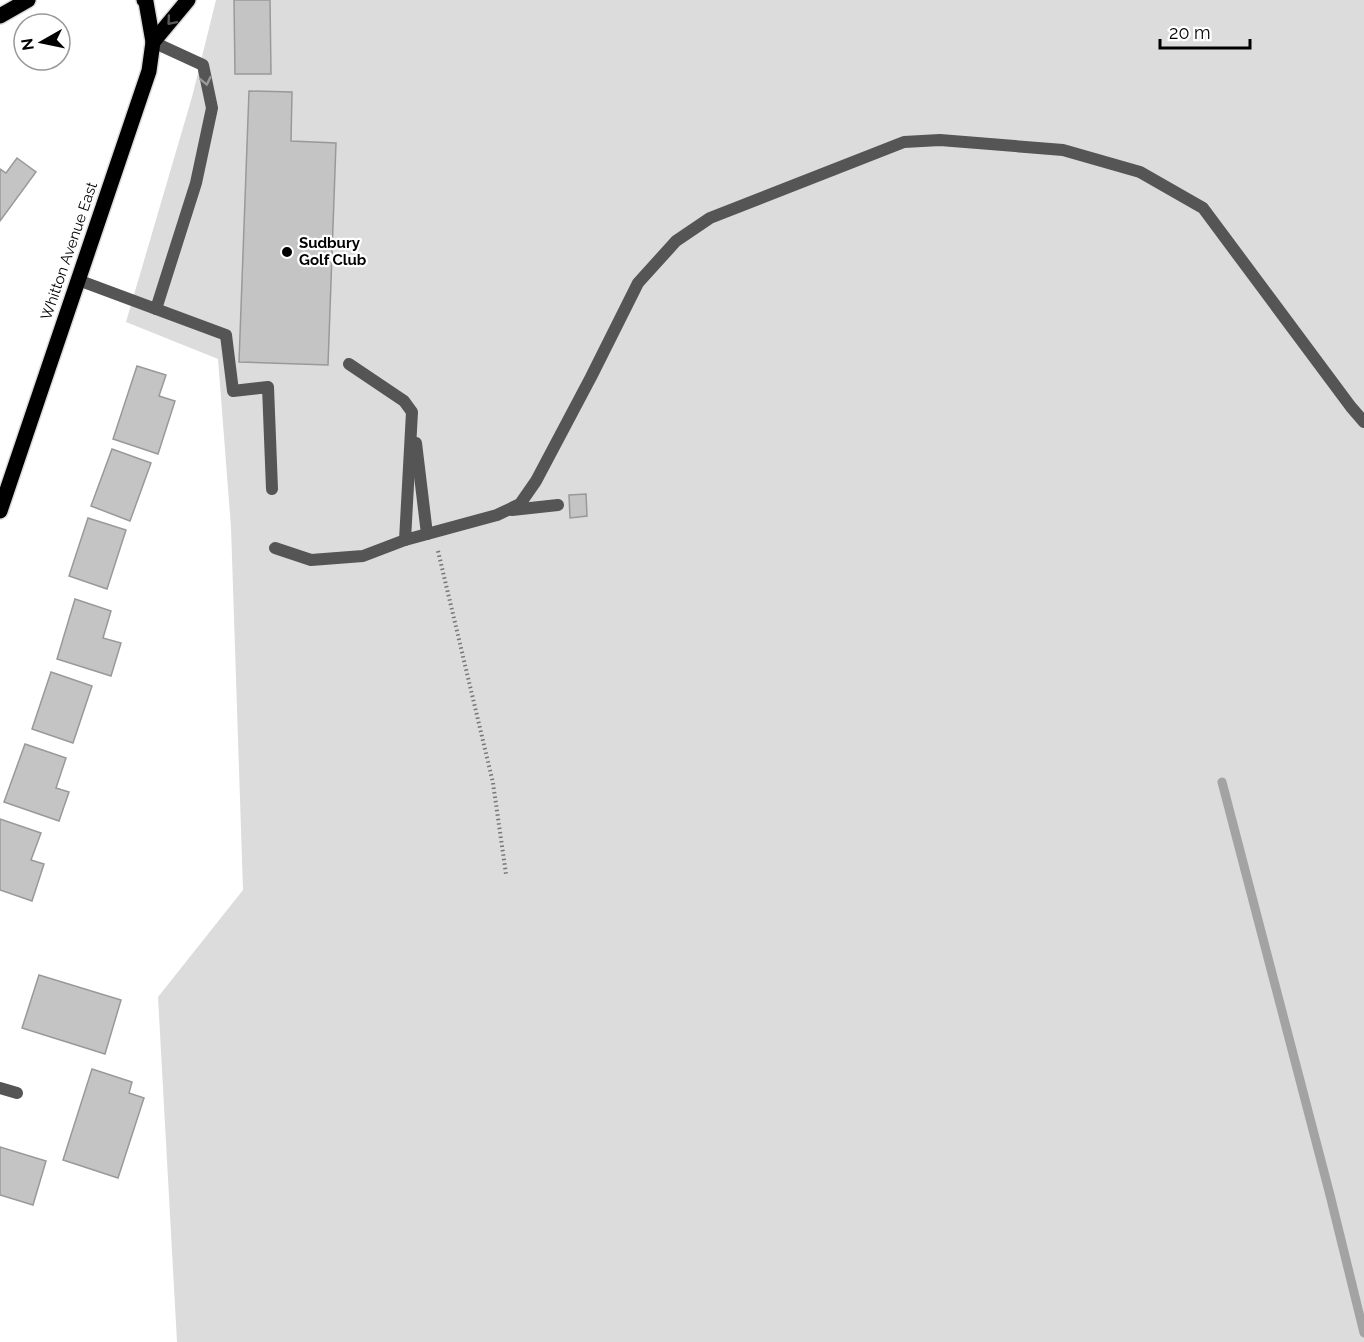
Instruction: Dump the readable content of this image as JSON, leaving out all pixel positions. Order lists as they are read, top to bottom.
{
  "streets": {
    "main road": ["Whitton Avenue East"]
  },
  "places": ["Sudbury Golf Club"],
  "scale_bar": "20 m",
  "north": "left"
}
